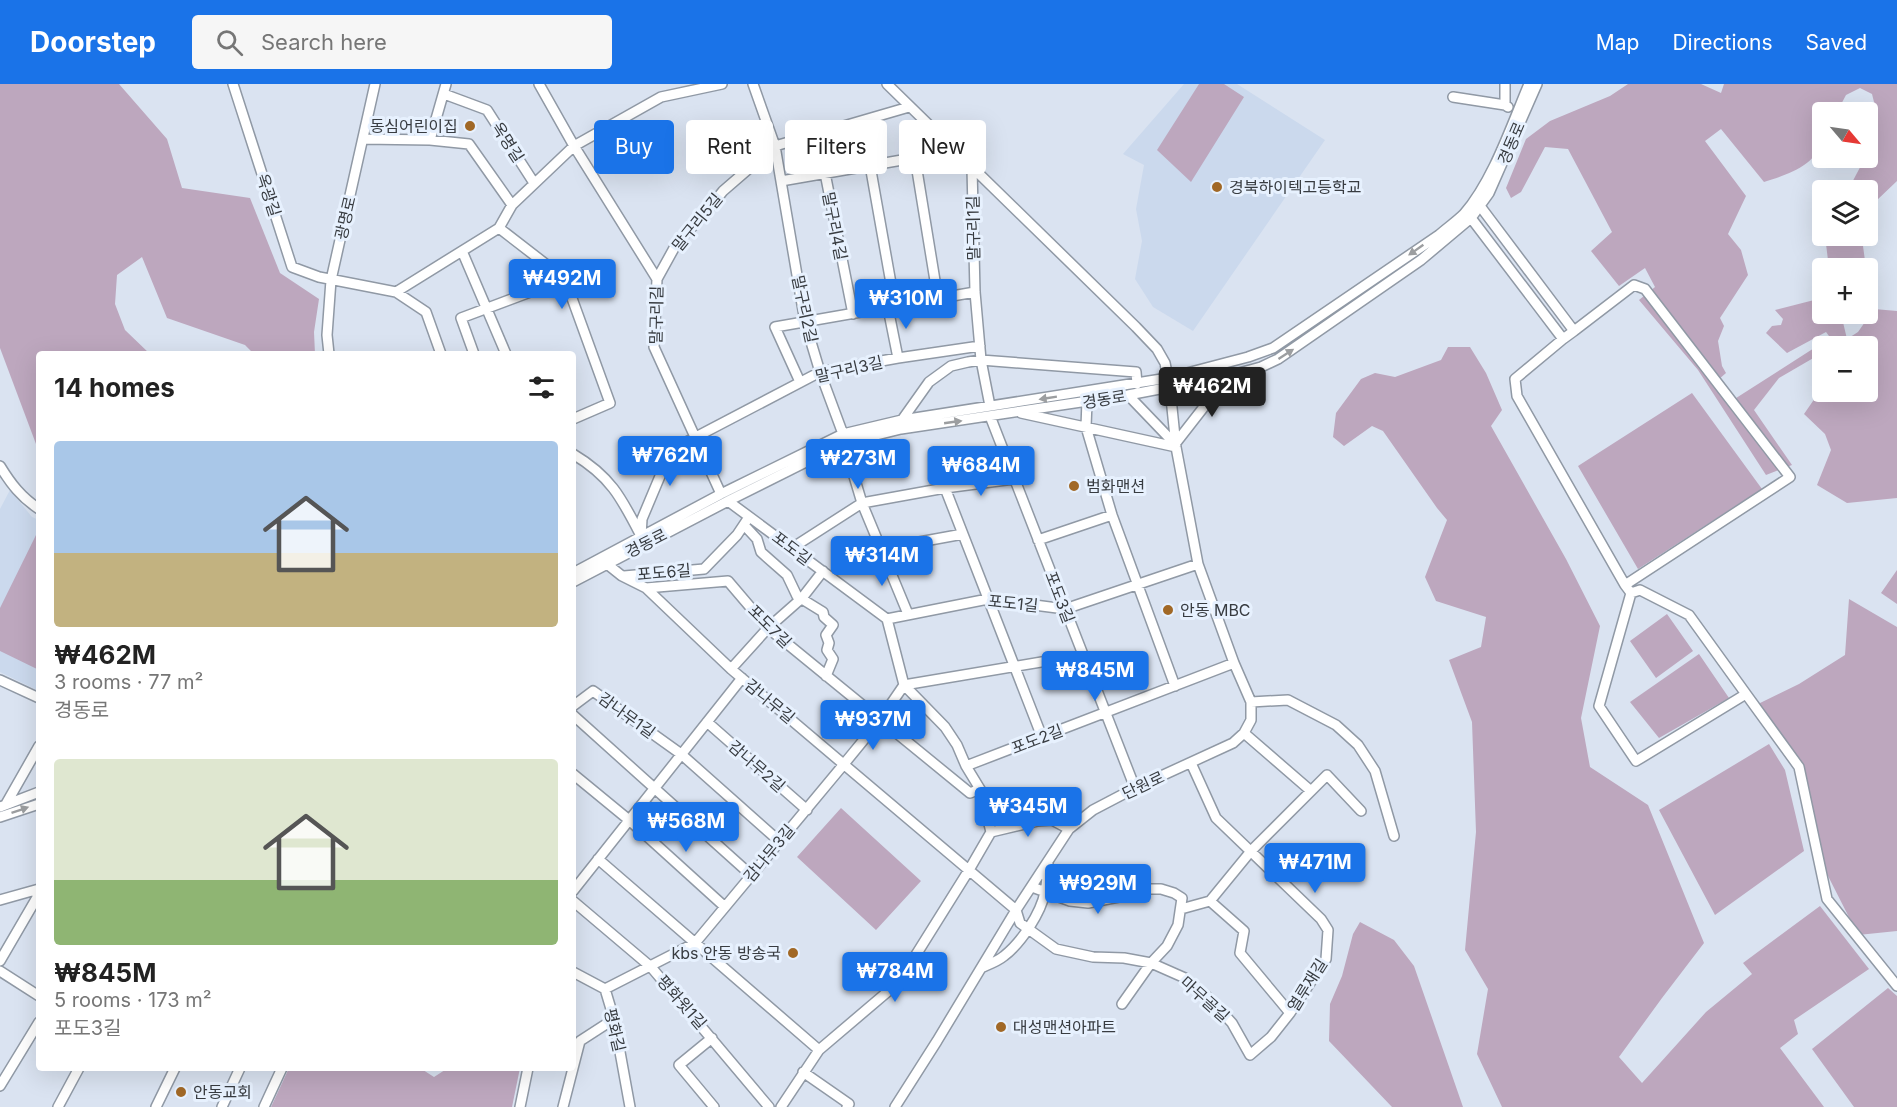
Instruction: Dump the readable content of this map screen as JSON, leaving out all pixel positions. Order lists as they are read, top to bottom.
{
  "streets": {
    "street": [
      "옥명길",
      "경동로",
      "옥광길",
      "광명로",
      "말구리5길",
      "말구리4길",
      "말구리1길",
      "말구리2길",
      "말구리길",
      "말구리3길",
      "포도길",
      "포도6길",
      "포도3길",
      "포도1길",
      "포도7길",
      "감나무길",
      "감나무1길",
      "포도2길",
      "감나무2길",
      "단원로",
      "감나무3길",
      "열루재길",
      "마무골길",
      "평화윗1길",
      "평화길"
    ]
  },
  "crossings": [
    ["경동로", "말구리1길"],
    ["경동로", "말구리2길"],
    ["경동로", "말구리길"],
    ["경동로", "말구리3길"],
    ["경동로", "포도길"],
    ["경동로", "포도3길"],
    ["경동로", "감나무길"],
    ["옥광길", "광명로"],
    ["말구리5길", "말구리2길"],
    ["말구리5길", "말구리길"],
    ["말구리1길", "말구리3길"],
    ["말구리1길", "포도3길"],
    ["말구리2길", "말구리3길"],
    ["말구리2길", "포도1길"],
    ["말구리길", "말구리3길"],
    ["말구리길", "포도길"],
    ["포도길", "포도6길"],
    ["포도길", "포도1길"],
    ["포도6길", "감나무길"],
    ["포도3길", "포도1길"],
    ["포도3길", "포도2길"],
    ["포도3길", "단원로"],
    ["포도7길", "감나무길"],
    ["감나무길", "단원로"],
    ["감나무길", "감나무3길"],
    ["감나무길", "마무골길"],
    ["감나무2길", "감나무3길"],
    ["단원로", "열루재길"],
    ["단원로", "마무골길"],
    ["감나무3길", "평화윗1길"],
    ["감나무3길", "평화길"],
    ["열루재길", "마무골길"]
  ],
  "places": [
    "동심어린이집",
    "경북하이텍고등학교",
    "범화맨션",
    "안동 MBC",
    "kbs 안동 방송국",
    "대성맨션아파트",
    "안동교회"
  ],
  "north": "bottom right",
  "page": {
    "header": "Doorstep",
    "search": "Search here",
    "nav": ["Map", "Directions", "Saved"],
    "map_buttons": ["+", "−"],
    "chip": [
      "Buy",
      "Rent",
      "Filters",
      "New"
    ],
    "price": [
      "₩492M",
      "₩310M",
      "₩462M",
      "₩762M",
      "₩273M",
      "₩684M",
      "₩314M",
      "₩845M",
      "₩937M",
      "₩345M",
      "₩568M",
      "₩471M",
      "₩929M",
      "₩784M"
    ],
    "heading": "14 homes",
    "list": [
      {
        "name": "₩462M",
        "note": "3 rooms · 77 m² · 경동로"
      },
      {
        "name": "₩845M",
        "note": "5 rooms · 173 m² · 포도3길"
      }
    ]
  }
}
